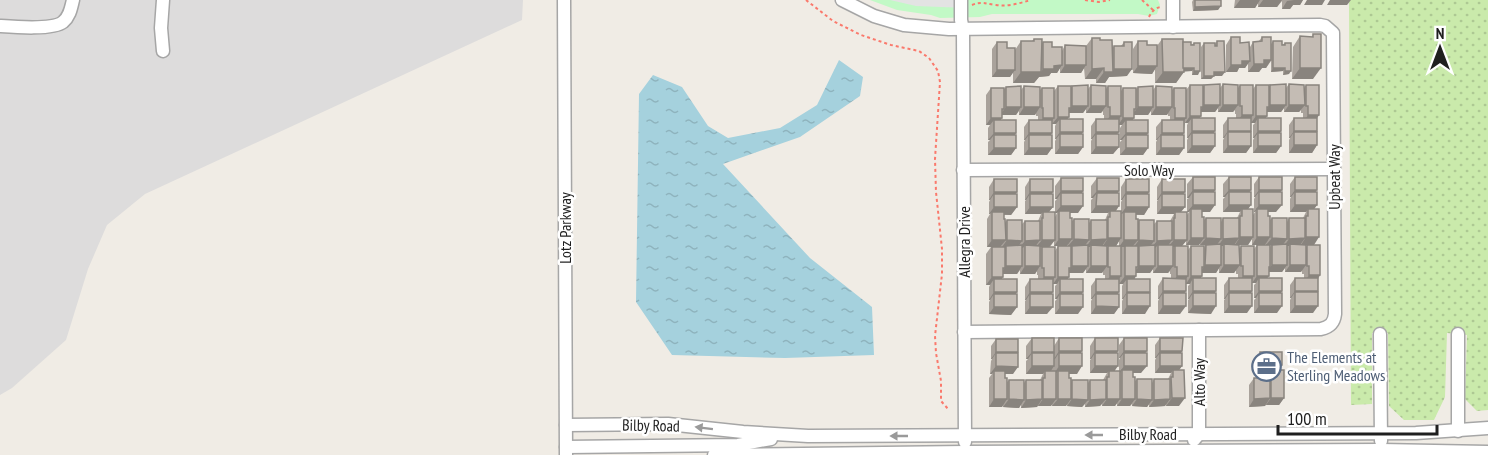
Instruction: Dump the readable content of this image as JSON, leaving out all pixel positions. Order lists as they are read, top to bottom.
{
  "streets": {
    "street": [
      "Solo Way",
      "Upbeat Way",
      "Lotz Parkway",
      "Allegra Drive",
      "Alto Way",
      "Bilby Road"
    ]
  },
  "crossings": [
    ["Solo Way", "Upbeat Way"],
    ["Solo Way", "Allegra Drive"],
    ["Upbeat Way", "Allegra Drive"],
    ["Upbeat Way", "Alto Way"],
    ["Lotz Parkway", "Bilby Road"],
    ["Allegra Drive", "Bilby Road"],
    ["Alto Way", "Bilby Road"]
  ],
  "places": {
    "office": ["The Elements at Sterling Meadows"]
  },
  "scale_bar": "100 m",
  "north": "top"
}
